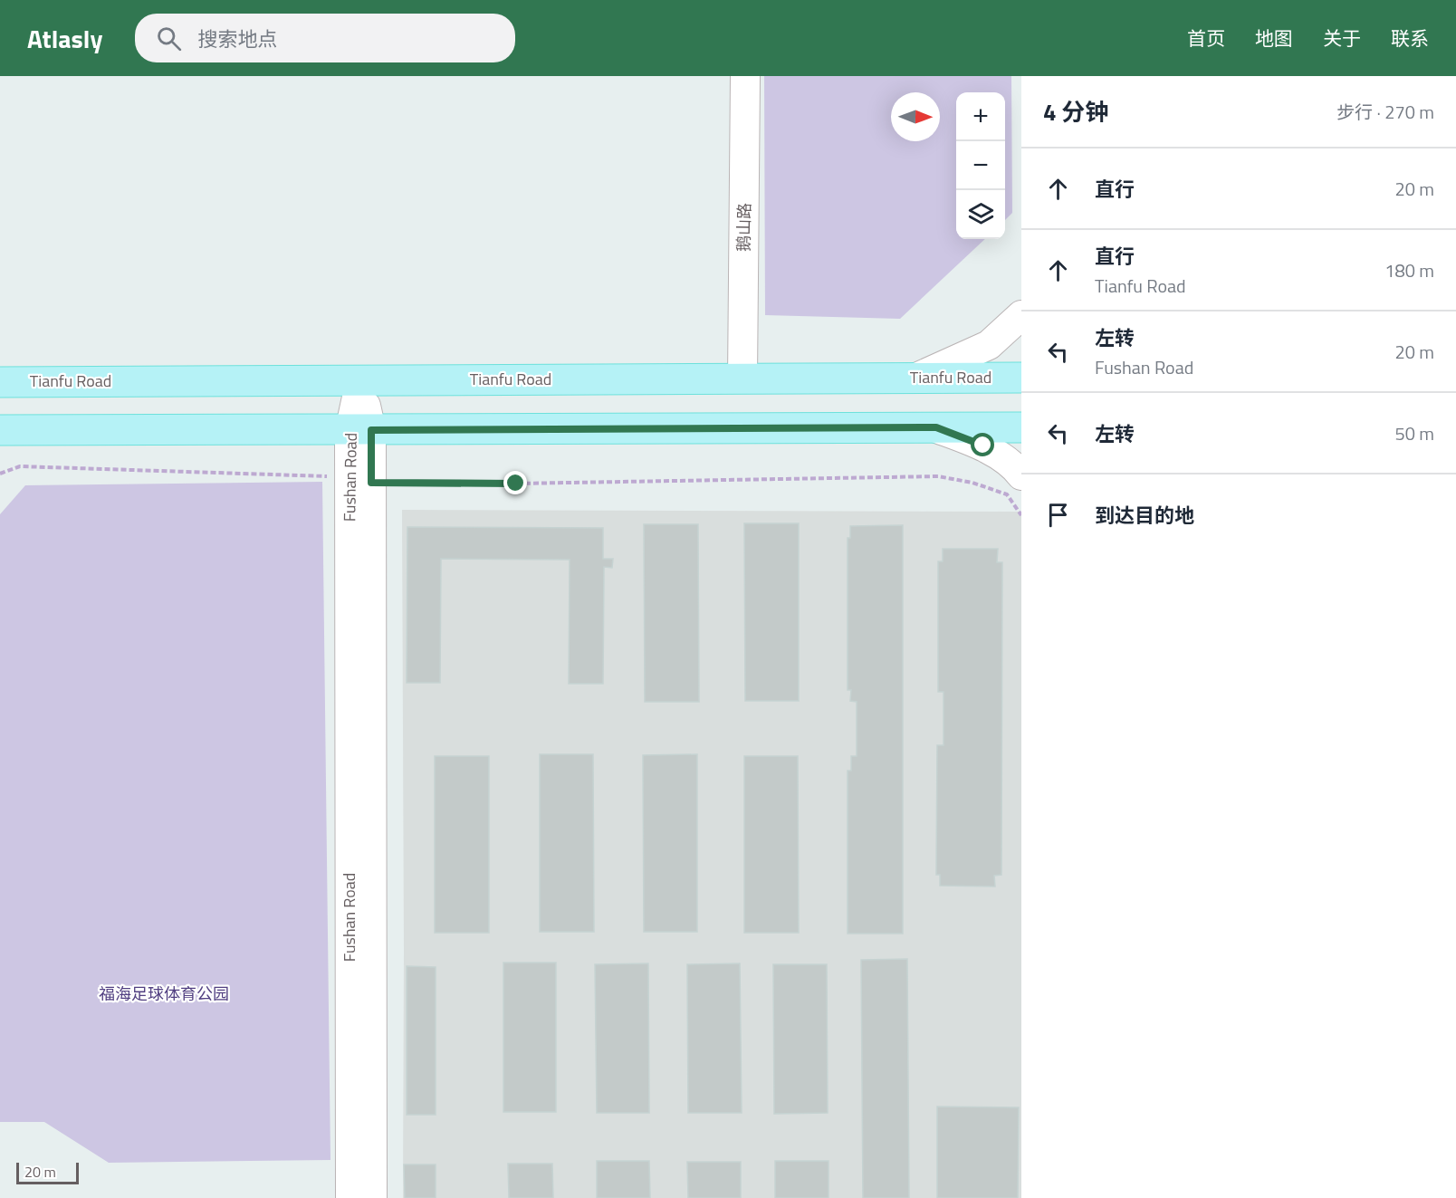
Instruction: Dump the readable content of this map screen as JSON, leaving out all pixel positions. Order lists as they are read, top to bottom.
{
  "streets": {
    "main road": ["Tianfu Road"],
    "street": ["鹅山路", "Fushan Road"]
  },
  "crossings": [
    ["鹅山路", "Tianfu Road"],
    ["Tianfu Road", "Fushan Road"]
  ],
  "parks": ["福海足球体育公园"],
  "scale_bar": "20 m",
  "north": "right",
  "page": {
    "header": "Atlasly",
    "search": "搜索地点",
    "nav": [
      "首页",
      "地图",
      "关于",
      "联系"
    ],
    "heading": ["4 分钟", "步行 · 270 m"],
    "map_buttons": ["+", "−"],
    "list": [
      ["直行", "20 m"],
      ["直行", "Tianfu Road", "180 m"],
      ["左转", "Fushan Road", "20 m"],
      ["左转", "50 m"],
      "到达目的地"
    ],
    "scale": "20 m"
  }
}
